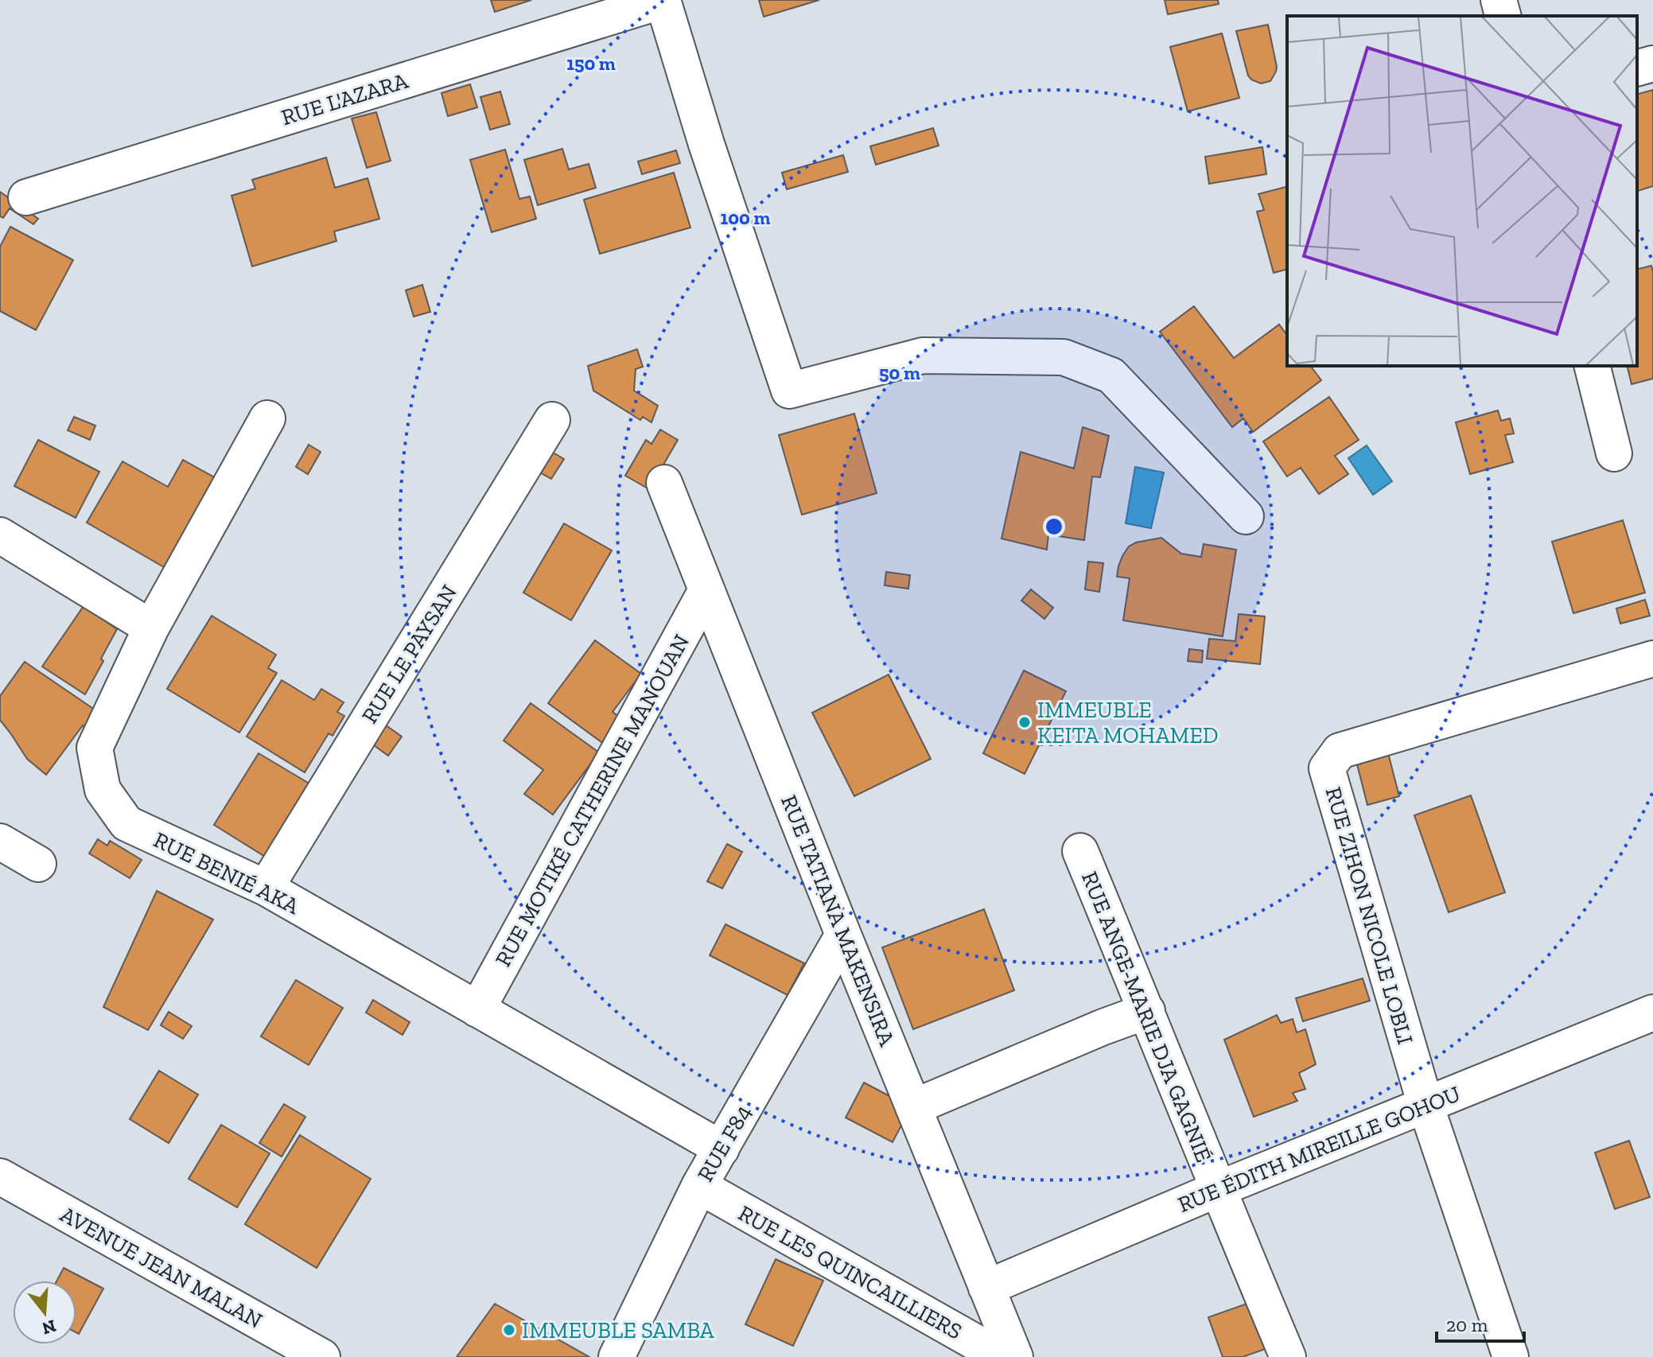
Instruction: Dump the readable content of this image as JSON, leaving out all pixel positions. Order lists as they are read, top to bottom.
{
  "streets": {
    "street": [
      "RUE L'AZARA",
      "RUE LE PAYSAN",
      "RUE MOTIKÉ CATHERINE MANOUAN",
      "RUE BENIÉ AKA",
      "RUE ZIHON NICOLE LOBLI",
      "RUE TATIANA MAKENSIRA",
      "RUE ANGE-MARIE DJA GAGNIÉ",
      "RUE F84",
      "RUE ÉDITH MIREILLE GOHOU",
      "AVENUE JEAN MALAN",
      "RUE LES QUINCAILLIERS"
    ]
  },
  "crossings": [
    ["RUE LE PAYSAN", "RUE BENIÉ AKA"],
    ["RUE MOTIKÉ CATHERINE MANOUAN", "RUE BENIÉ AKA"],
    ["RUE MOTIKÉ CATHERINE MANOUAN", "RUE TATIANA MAKENSIRA"],
    ["RUE BENIÉ AKA", "RUE F84"],
    ["RUE ZIHON NICOLE LOBLI", "RUE ÉDITH MIREILLE GOHOU"],
    ["RUE TATIANA MAKENSIRA", "RUE F84"],
    ["RUE TATIANA MAKENSIRA", "RUE ÉDITH MIREILLE GOHOU"],
    ["RUE ANGE-MARIE DJA GAGNIÉ", "RUE ÉDITH MIREILLE GOHOU"],
    ["RUE F84", "RUE LES QUINCAILLIERS"]
  ],
  "places": ["IMMEUBLE KEITA MOHAMED", "IMMEUBLE SAMBA"],
  "scale_bar": "20 m",
  "north": "bottom",
  "rings": ["150 m", "100 m", "50 m"]
}
